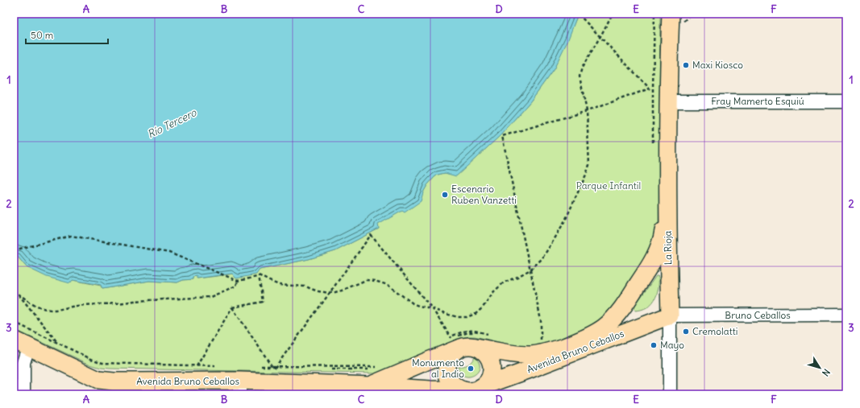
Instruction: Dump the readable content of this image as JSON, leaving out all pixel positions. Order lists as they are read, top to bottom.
{
  "streets": {
    "main road": ["La Rioja", "Avenida Bruno Ceballos"],
    "street": ["Fray Mamerto Esquiú", "Bruno Ceballos"]
  },
  "crossings": [
    ["Fray Mamerto Esquiú", "La Rioja"],
    ["La Rioja", "Bruno Ceballos"],
    ["La Rioja", "Avenida Bruno Ceballos"],
    ["Bruno Ceballos", "Avenida Bruno Ceballos"]
  ],
  "water": ["Río Tercero"],
  "parks": ["Parque Infantil"],
  "places": [
    "Maxi Kiosco",
    "Escenario Ruben Vanzetti",
    "Cremolatti",
    "Mayo",
    "Monumento al Indio"
  ],
  "scale_bar": "50 m",
  "north": "bottom right",
  "grid": {
    "columns": [
      "A",
      "B",
      "C",
      "D",
      "E",
      "F"
    ],
    "rows": ["1", "2", "3"]
  }
}
